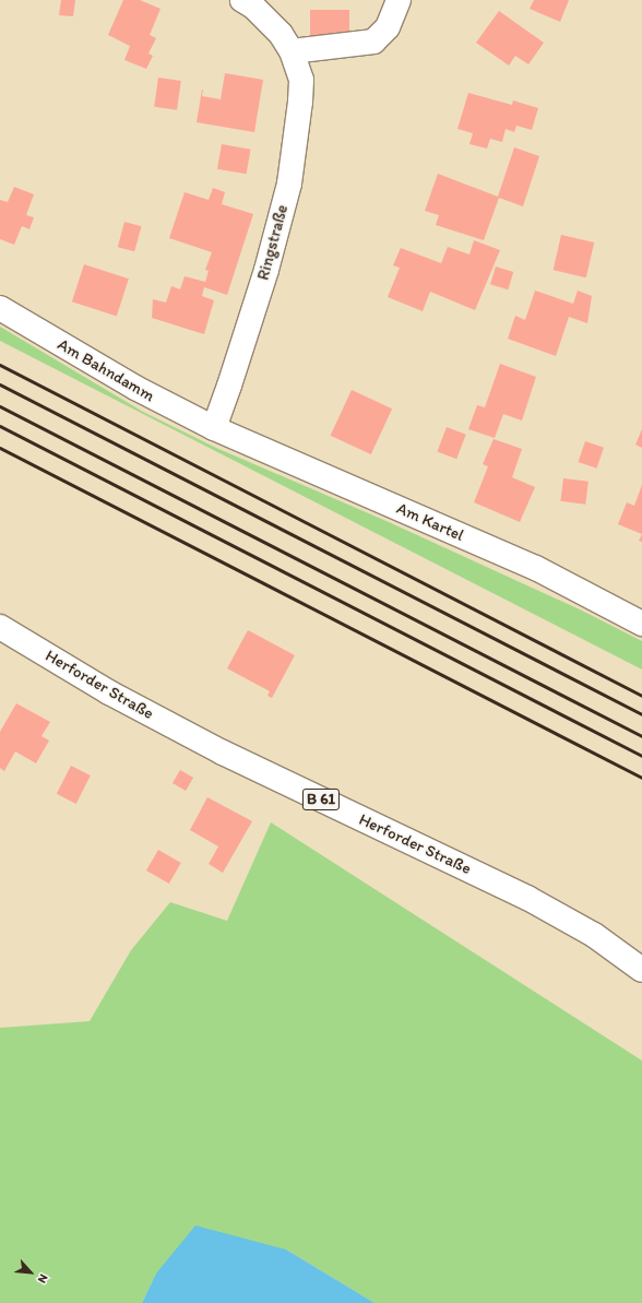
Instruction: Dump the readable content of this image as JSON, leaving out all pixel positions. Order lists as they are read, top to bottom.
{
  "streets": {
    "street": [
      "Ringstraße",
      "Am Bahndamm",
      "Am Kartel",
      "Herforder Straße",
      "B 61"
    ]
  },
  "crossings": [
    ["Ringstraße", "Am Bahndamm"],
    ["Ringstraße", "Am Kartel"],
    ["Am Bahndamm", "Am Kartel"]
  ],
  "north": "bottom right"
}
